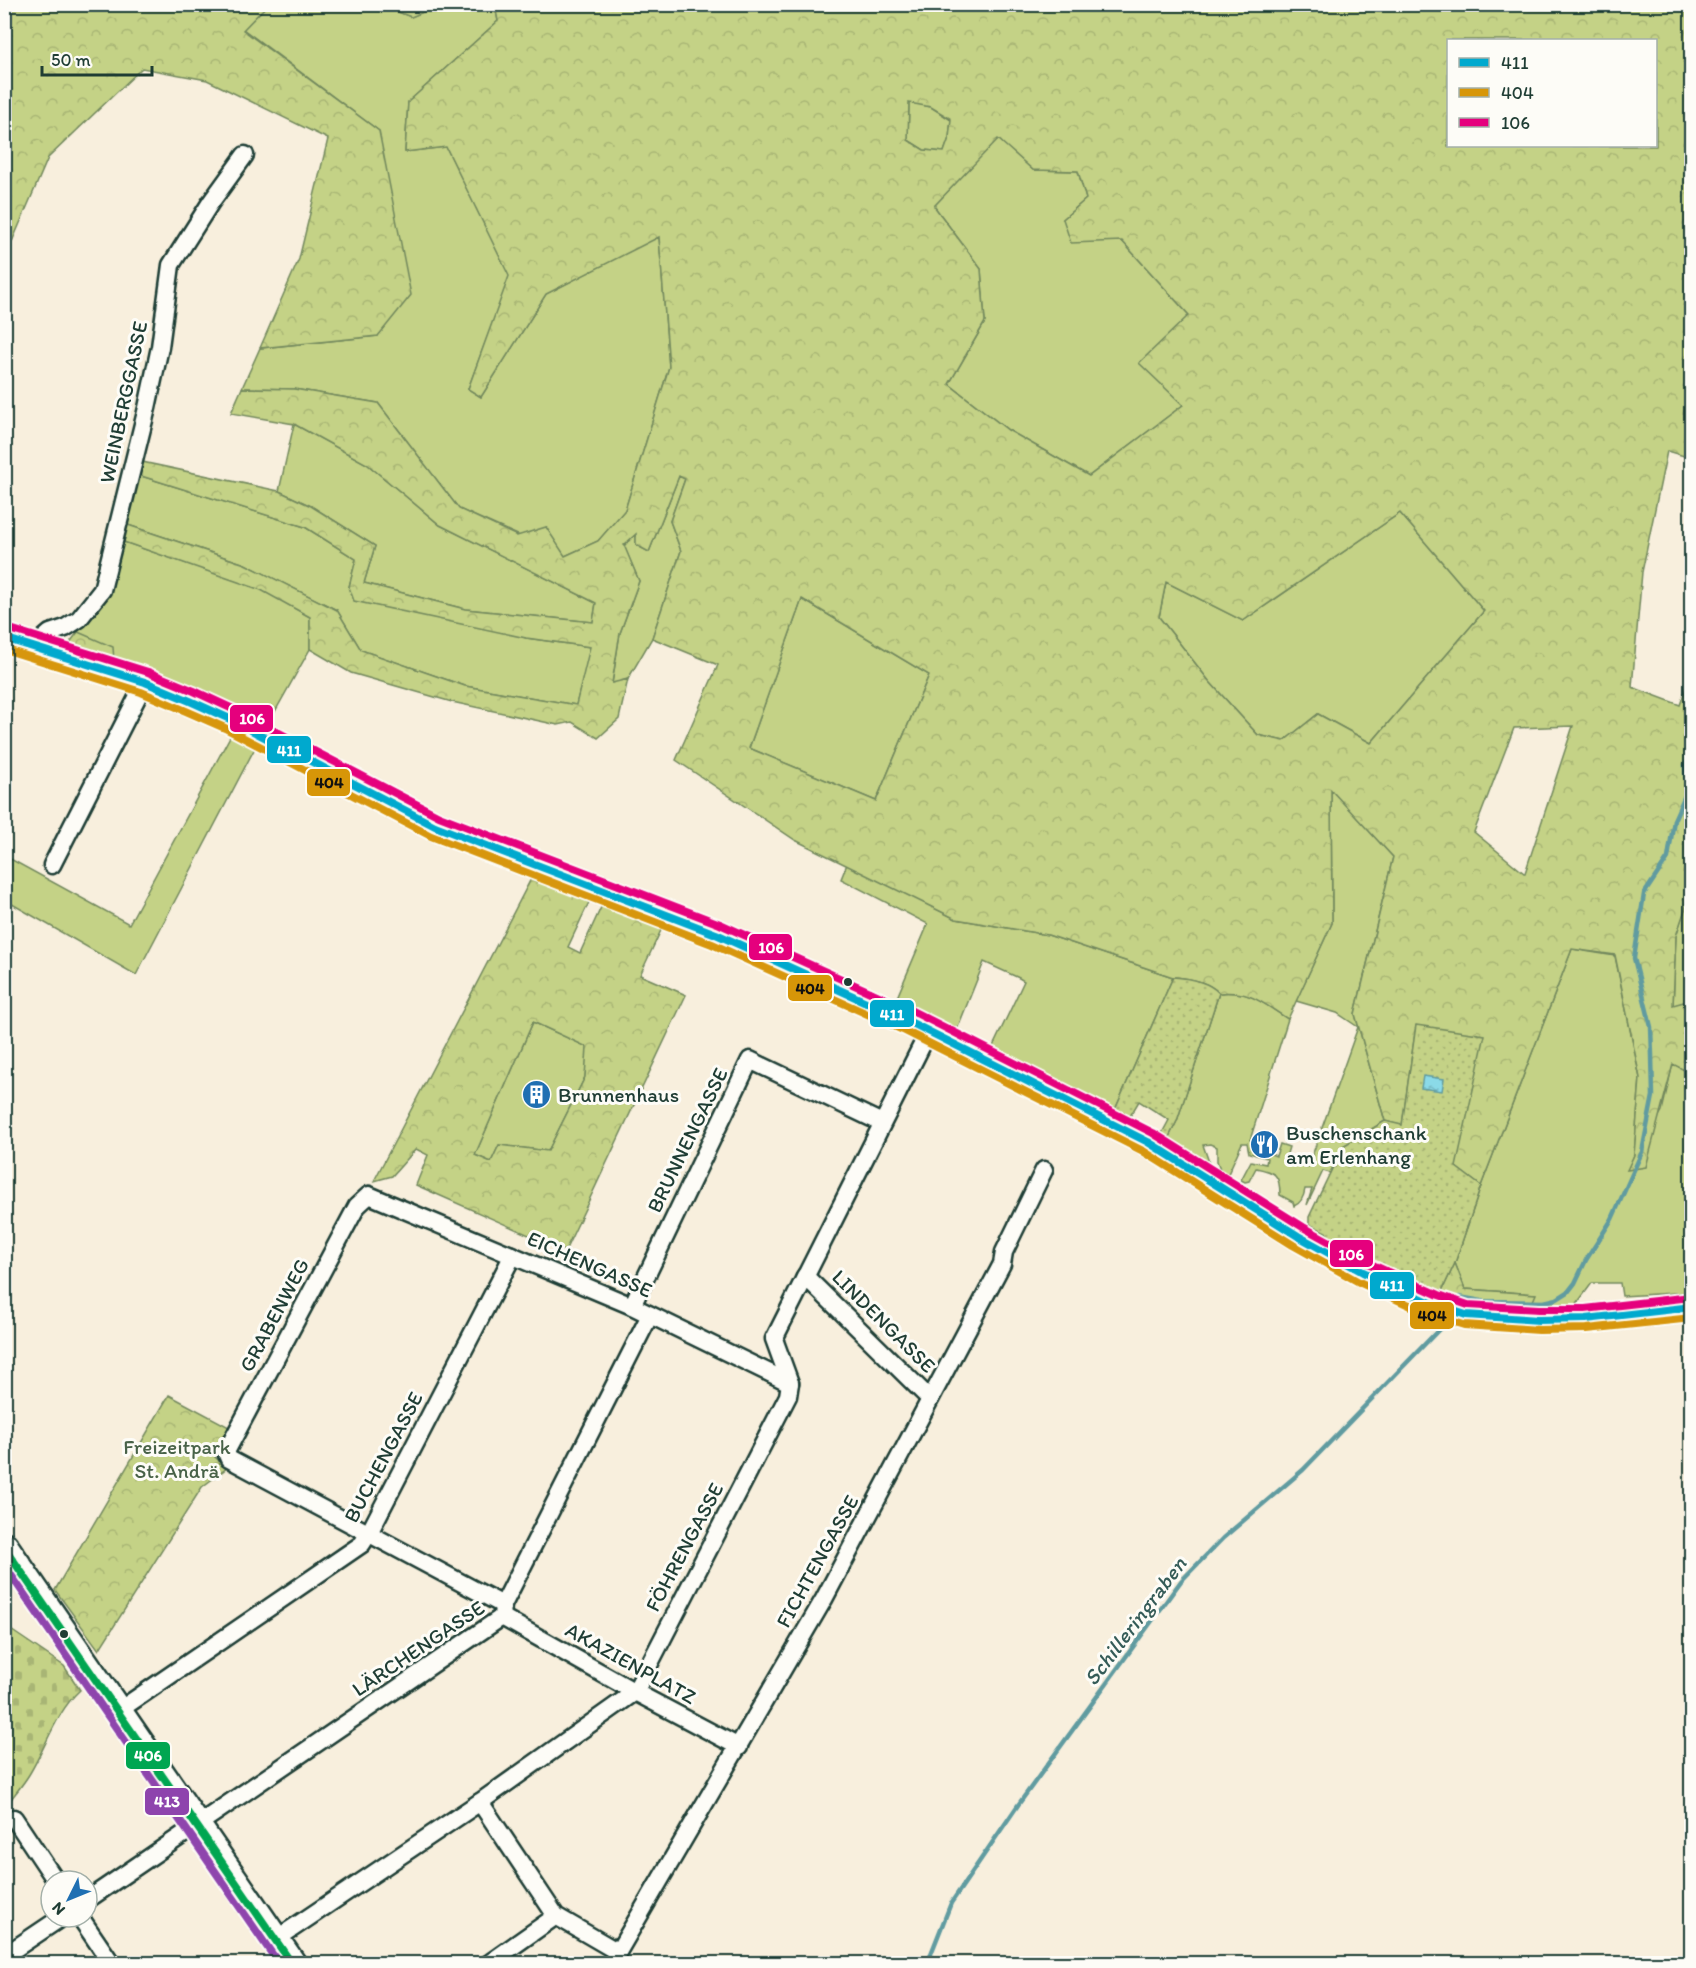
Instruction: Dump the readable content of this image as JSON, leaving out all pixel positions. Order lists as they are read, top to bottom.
{
  "streets": {
    "street": [
      "WEINBERGGASSE",
      "BRUNNENGASSE",
      "EICHENGASSE",
      "GRABENWEG",
      "LINDENGASSE",
      "BUCHENGASSE",
      "FÖHRENGASSE",
      "FICHTENGASSE",
      "LÄRCHENGASSE",
      "AKAZIENPLATZ"
    ]
  },
  "crossings": [
    ["BRUNNENGASSE", "EICHENGASSE"],
    ["EICHENGASSE", "GRABENWEG"],
    ["EICHENGASSE", "BUCHENGASSE"],
    ["EICHENGASSE", "FÖHRENGASSE"],
    ["EICHENGASSE", "LÄRCHENGASSE"],
    ["GRABENWEG", "AKAZIENPLATZ"],
    ["LINDENGASSE", "FICHTENGASSE"],
    ["BUCHENGASSE", "AKAZIENPLATZ"],
    ["FÖHRENGASSE", "AKAZIENPLATZ"],
    ["FICHTENGASSE", "AKAZIENPLATZ"],
    ["LÄRCHENGASSE", "AKAZIENPLATZ"]
  ],
  "water": ["Schilleringraben"],
  "parks": ["Freizeitpark St. Andrä"],
  "places": {
    "building": ["Brunnenhaus"],
    "restaurant": ["Buschenschank am Erlenhang"]
  },
  "lines": [
    "transit line 106",
    "transit line 411",
    "transit line 404",
    "transit line 406",
    "transit line 413"
  ],
  "legend": ["411", "404", "106"],
  "scale_bar": "50 m",
  "north": "bottom left"
}
